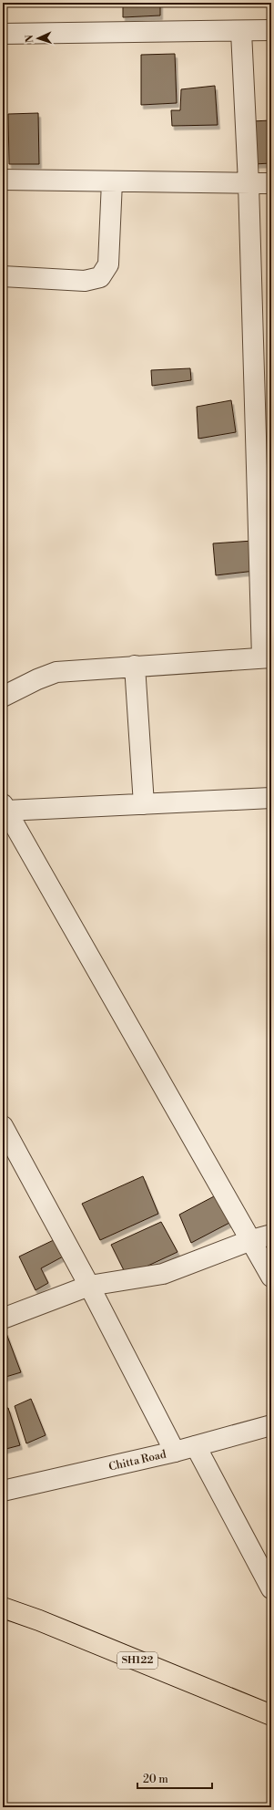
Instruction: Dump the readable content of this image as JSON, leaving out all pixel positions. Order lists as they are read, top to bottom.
{
  "streets": {
    "main road": ["SH122"],
    "street": ["Chitta Road"]
  },
  "scale_bar": "20 m",
  "north": "left"
}
